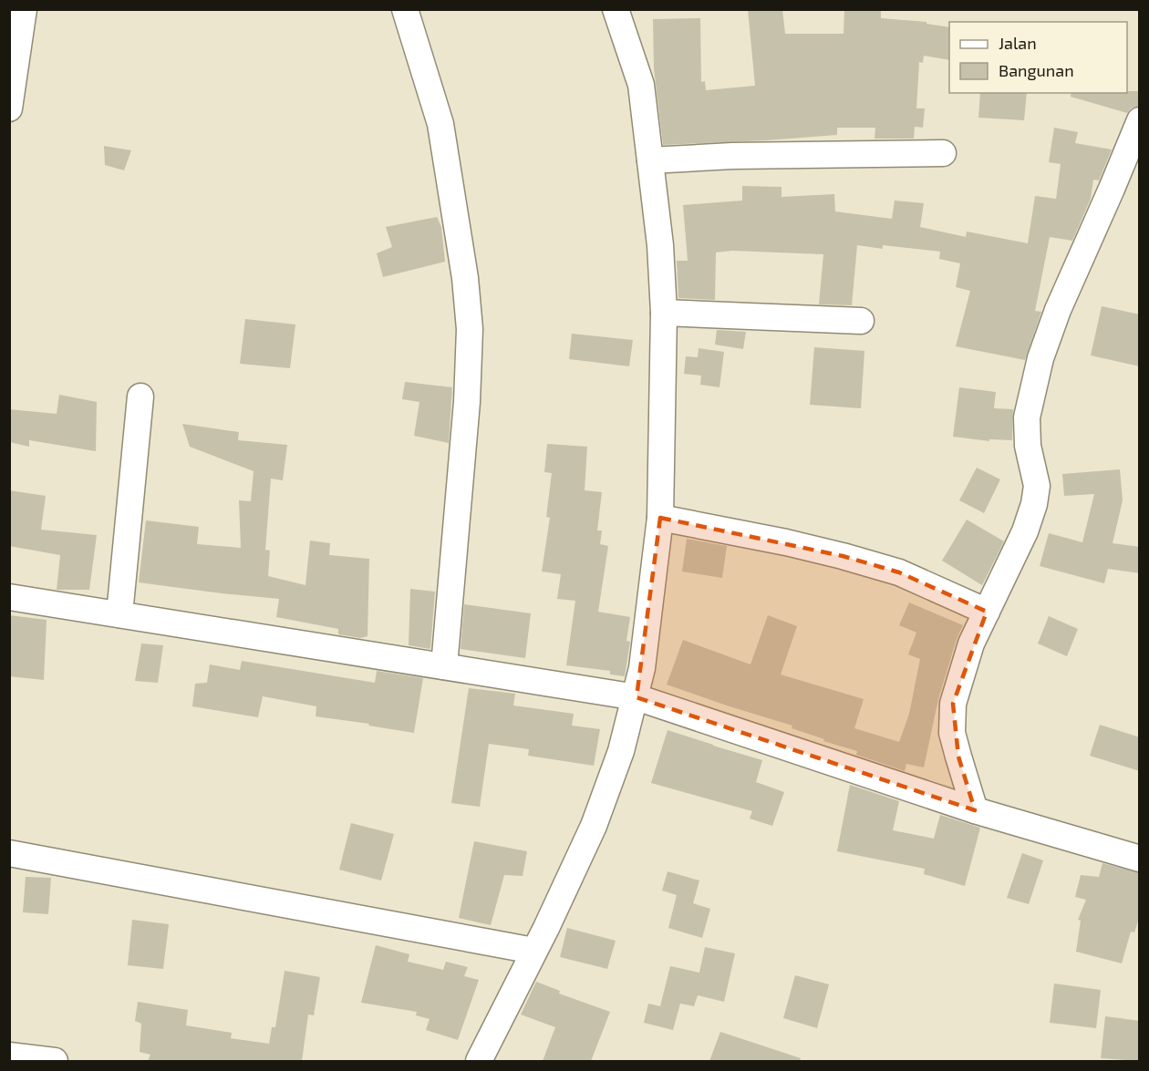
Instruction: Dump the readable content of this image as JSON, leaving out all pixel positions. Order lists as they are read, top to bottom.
{
  "legend": ["Jalan", "Bangunan"]
}
